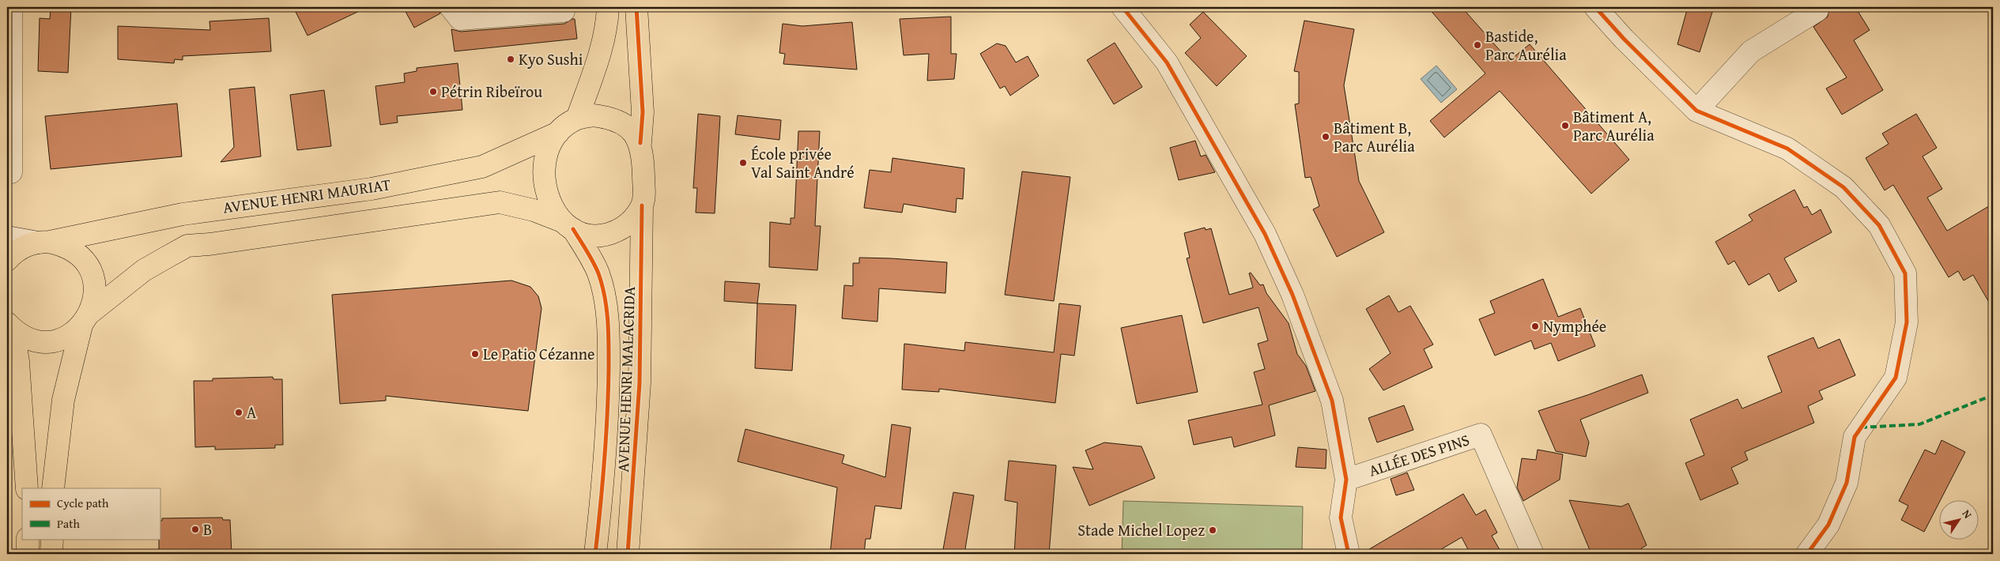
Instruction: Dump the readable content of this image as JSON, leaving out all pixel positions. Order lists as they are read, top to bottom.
{
  "streets": {
    "main road": ["AVENUE HENRI MAURIAT", "AVENUE HENRI MALACRIDA"],
    "street": ["ALLÉE DES PINS"]
  },
  "crossings": [
    ["AVENUE HENRI MAURIAT", "AVENUE HENRI MALACRIDA"]
  ],
  "places": [
    "Bastide, Parc Aurélia",
    "Kyo Sushi",
    "Pétrin Ribeïrou",
    "Bâtiment A, Parc Aurélia",
    "Bâtiment B, Parc Aurélia",
    "École privée Val Saint André",
    "Nymphée",
    "Le Patio Cézanne",
    "A",
    "B",
    "Stade Michel Lopez"
  ],
  "legend": ["Cycle path", "Path"],
  "north": "top right"
}
